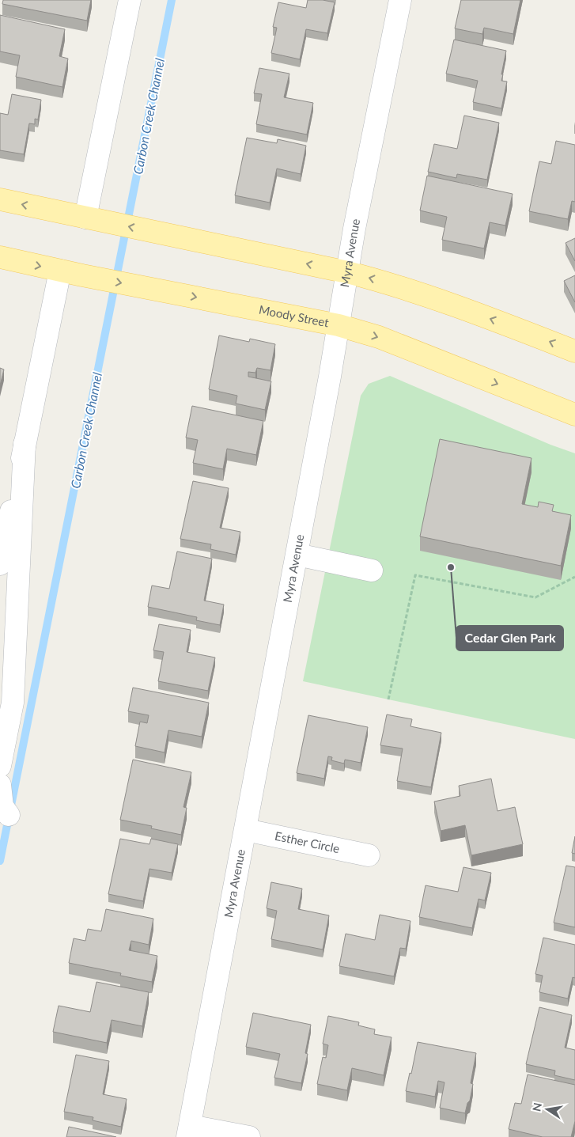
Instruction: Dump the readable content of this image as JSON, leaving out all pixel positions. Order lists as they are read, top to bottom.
{
  "streets": {
    "main road": ["Moody Street"],
    "street": ["Myra Avenue", "Esther Circle"]
  },
  "crossings": [
    ["Myra Avenue", "Moody Street"],
    ["Myra Avenue", "Esther Circle"]
  ],
  "water": ["Carbon Creek Channel"],
  "places": ["Cedar Glen Park"],
  "north": "left"
}
